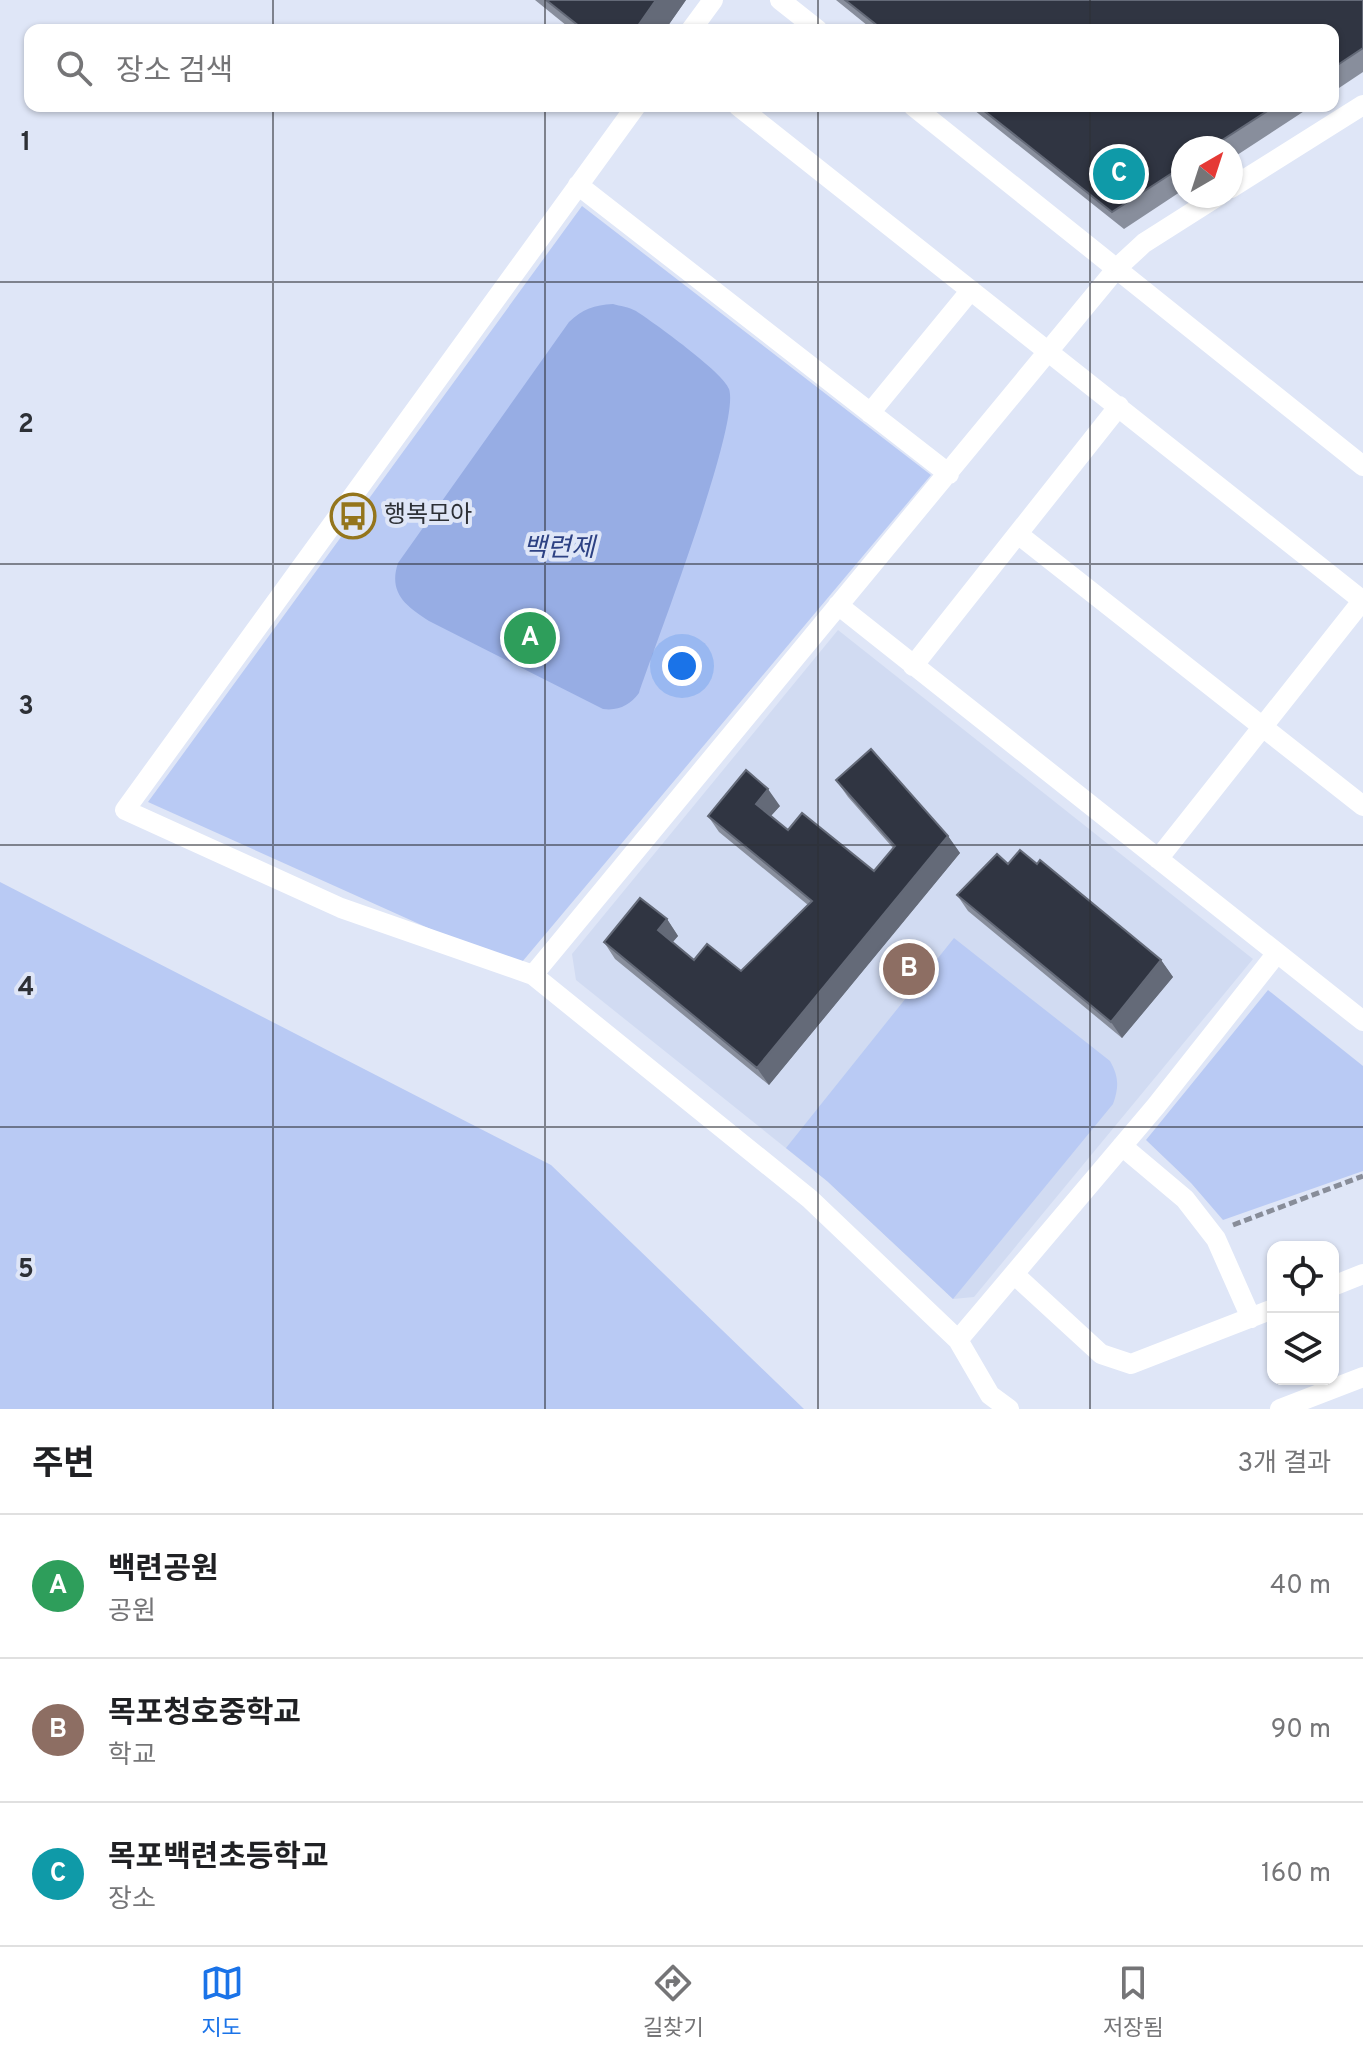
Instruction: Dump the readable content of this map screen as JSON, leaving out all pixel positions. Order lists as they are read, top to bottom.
{
  "water": ["백련제"],
  "places": {
    "bus stop": ["행복모아"]
  },
  "north": "top right",
  "page": {
    "search": "장소 검색",
    "pins": ["C", "A", "B"],
    "heading": ["주변", "3개 결과"],
    "list": [
      {
        "mark": "A",
        "name": "백련공원",
        "note": "공원",
        "value": "40 m"
      },
      {
        "mark": "B",
        "name": "목포청호중학교",
        "note": "학교",
        "value": "90 m"
      },
      {
        "mark": "C",
        "name": "목포백련초등학교",
        "note": "장소",
        "value": "160 m"
      }
    ],
    "nav": ["지도", "길찾기", "저장됨"]
  },
  "grid": {
    "rows": [
      "1",
      "2",
      "3",
      "4",
      "5"
    ]
  }
}
